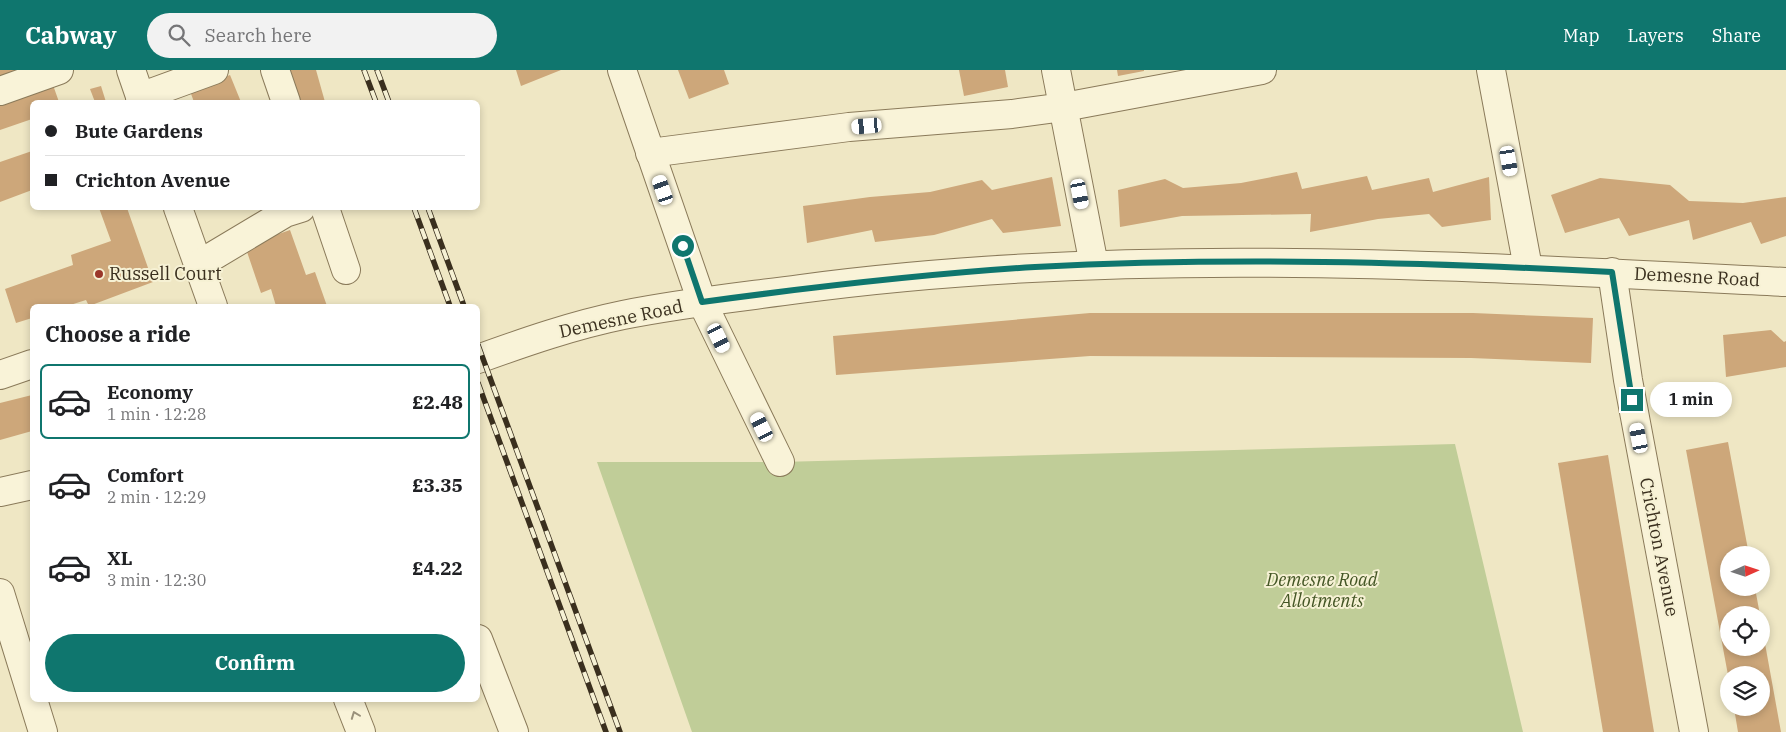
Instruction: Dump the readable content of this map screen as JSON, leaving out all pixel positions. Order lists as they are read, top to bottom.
{
  "streets": {
    "street": ["Demesne Road", "Crichton Avenue"]
  },
  "crossings": [
    ["Demesne Road", "Crichton Avenue"]
  ],
  "parks": ["Demesne Road Allotments"],
  "places": ["Russell Court"],
  "north": "right",
  "page": {
    "header": "Cabway",
    "search": "Search here",
    "nav": ["Map", "Layers", "Share"],
    "banner": ["Bute Gardens", "Crichton Avenue"],
    "heading": "Choose a ride",
    "list": [
      {
        "name": "Economy",
        "note": "1 min · 12:28",
        "value": "£2.48"
      },
      {
        "name": "Comfort",
        "note": "2 min · 12:29",
        "value": "£3.35"
      },
      {
        "name": "XL",
        "note": "3 min · 12:30",
        "value": "£4.22"
      }
    ],
    "bubble": "1 min",
    "buttons": "Confirm"
  }
}
